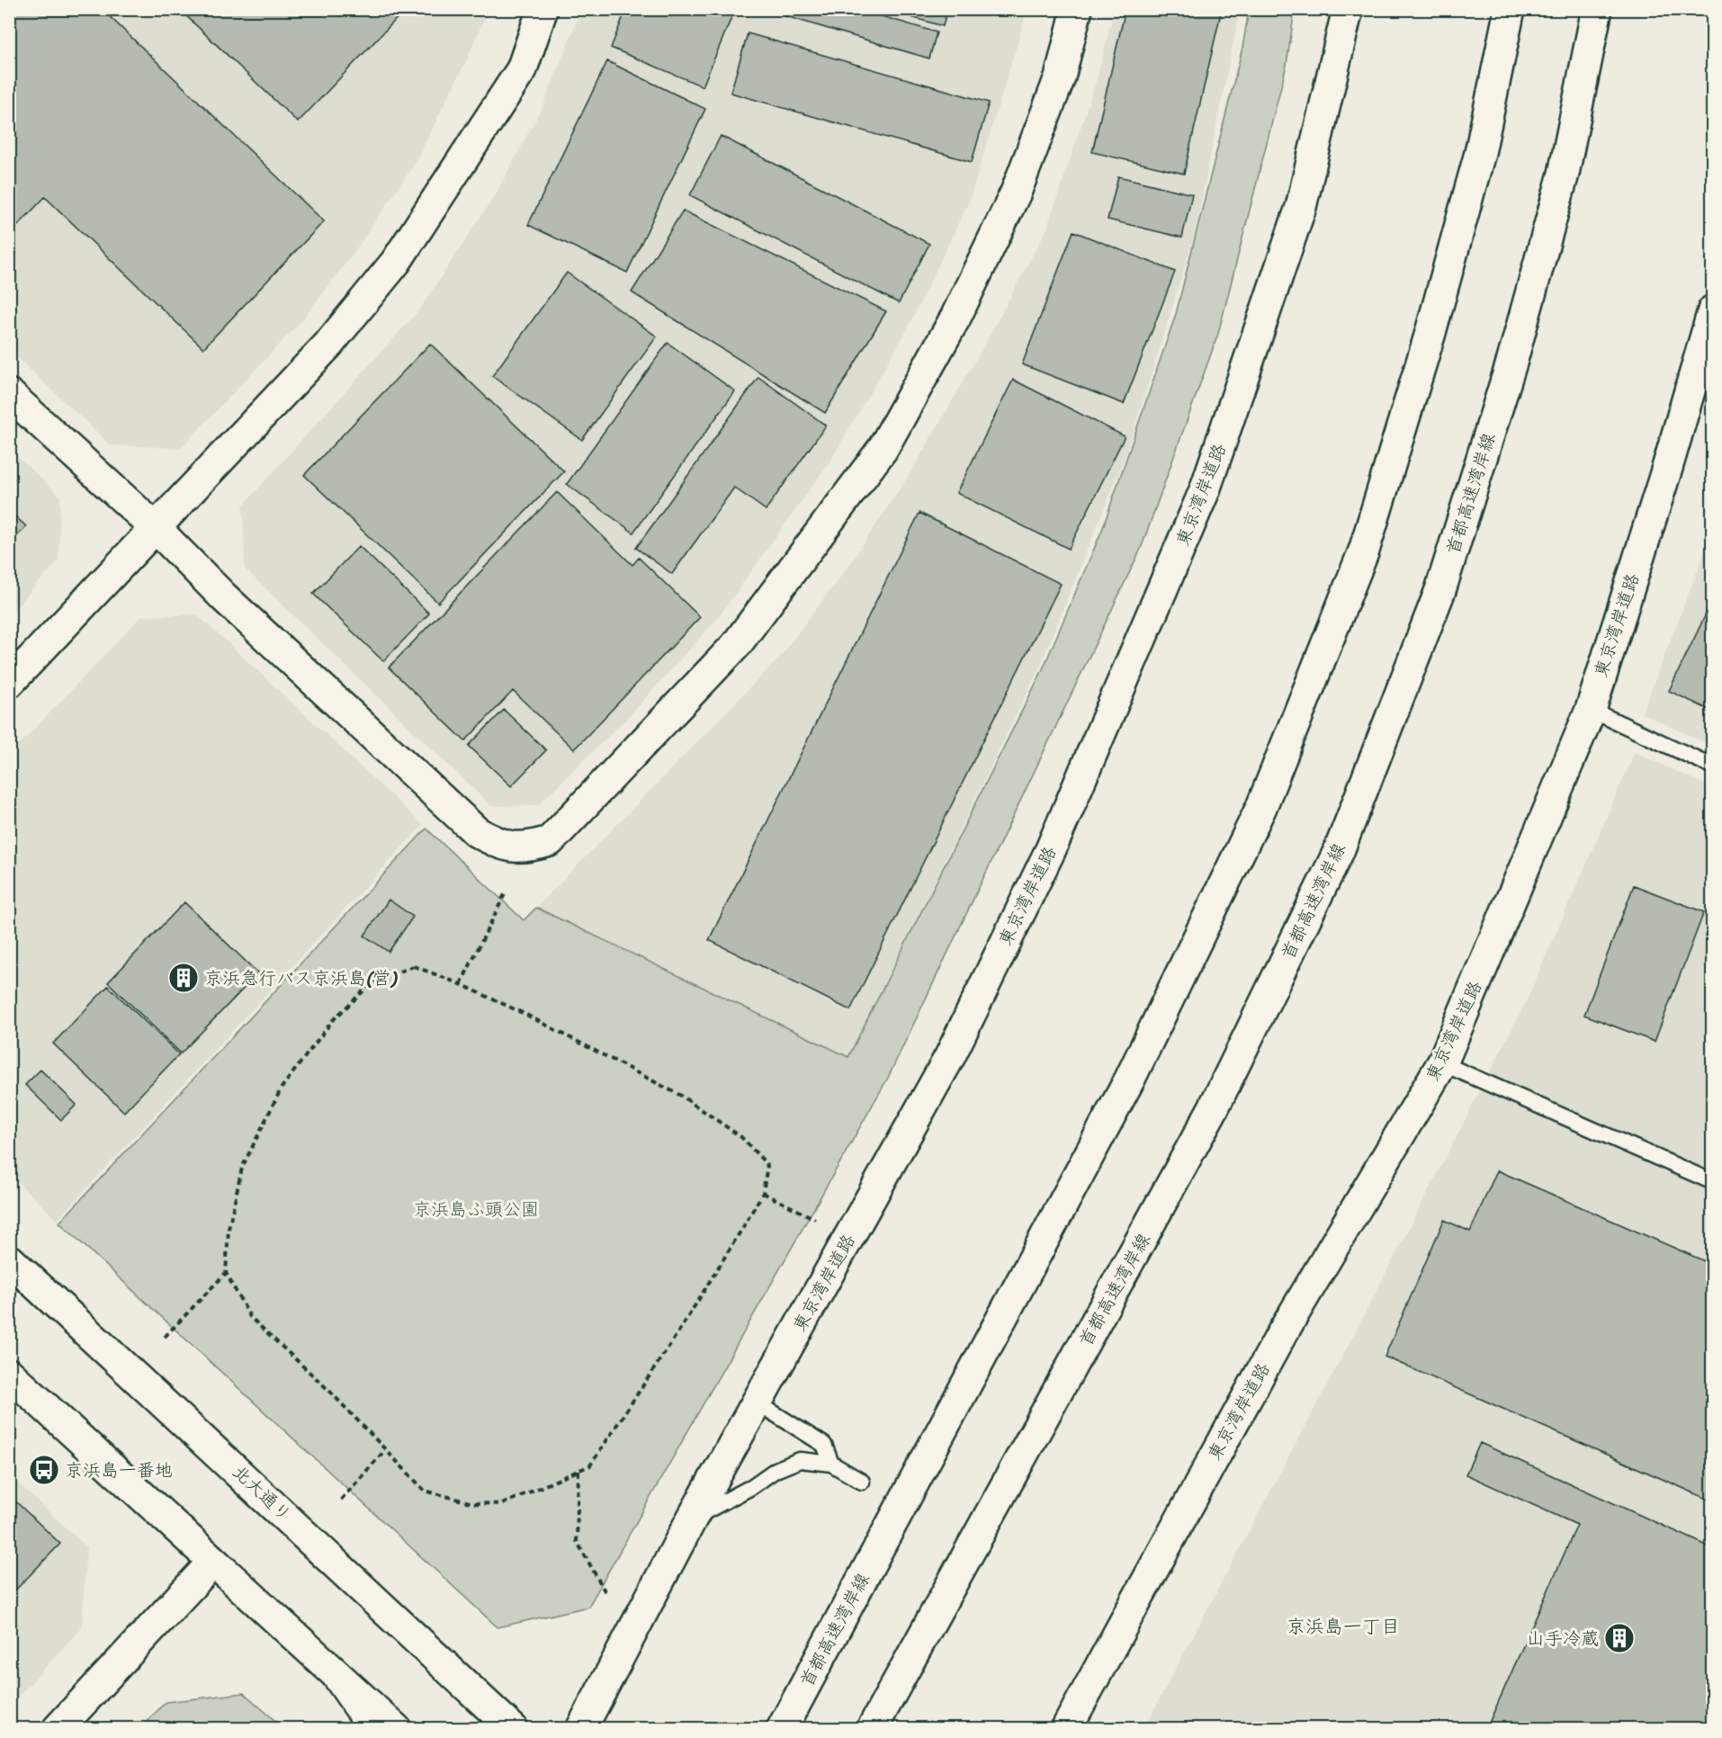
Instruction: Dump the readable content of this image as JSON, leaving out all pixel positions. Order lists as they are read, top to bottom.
{
  "streets": {
    "main road": ["首都高速湾岸線", "東京湾岸道路", "北大通り"]
  },
  "districts": ["京浜島一丁目"],
  "parks": ["京浜島ふ頭公園"],
  "places": {
    "building": ["京浜急行バス京浜島(営)", "山手冷蔵"],
    "bus stop": ["京浜島一番地"]
  }
}
